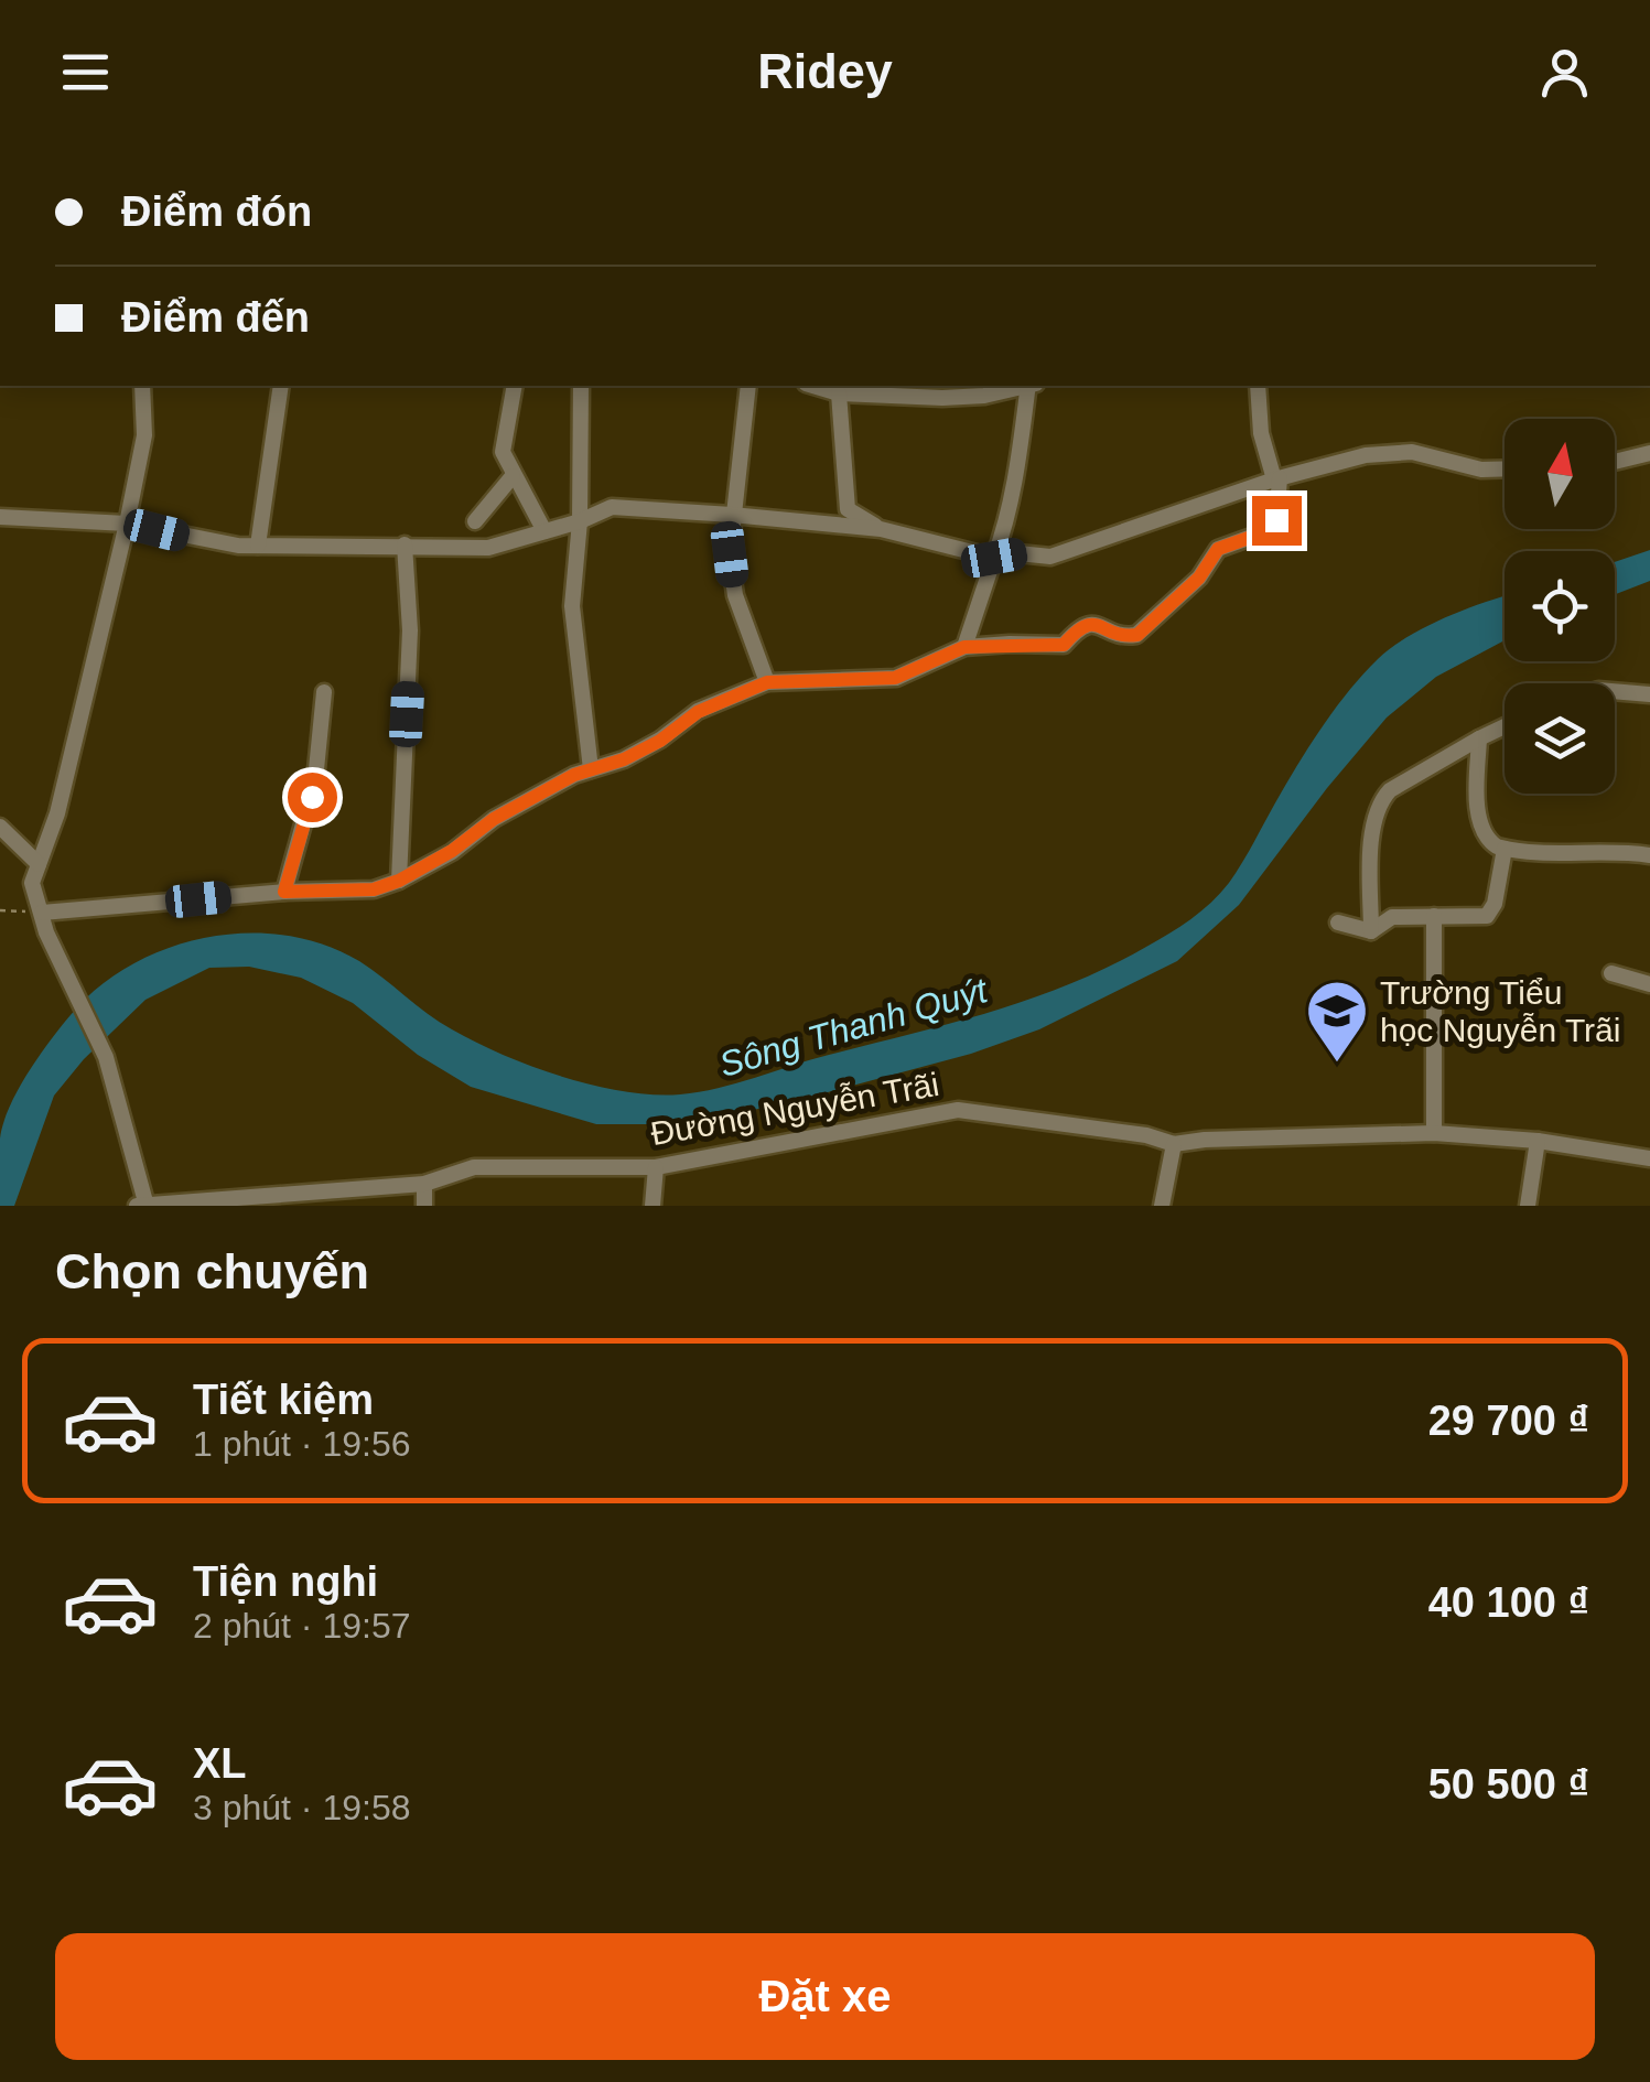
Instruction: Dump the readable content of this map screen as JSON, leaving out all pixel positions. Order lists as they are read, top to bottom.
{
  "streets": {
    "street": ["Đường Nguyễn Trãi"]
  },
  "water": ["Sông Thanh Quýt"],
  "places": {
    "school or university": ["Trường Tiểu học Nguyễn Trãi"]
  },
  "north": "top",
  "page": {
    "header": "Ridey",
    "banner": ["Điểm đón", "Điểm đến"],
    "heading": "Chọn chuyến",
    "list": [
      {
        "name": "Tiết kiệm",
        "note": "1 phút · 19:56",
        "value": "29 700 ₫"
      },
      {
        "name": "Tiện nghi",
        "note": "2 phút · 19:57",
        "value": "40 100 ₫"
      },
      {
        "name": "XL",
        "note": "3 phút · 19:58",
        "value": "50 500 ₫"
      }
    ],
    "buttons": "Đặt xe"
  }
}
